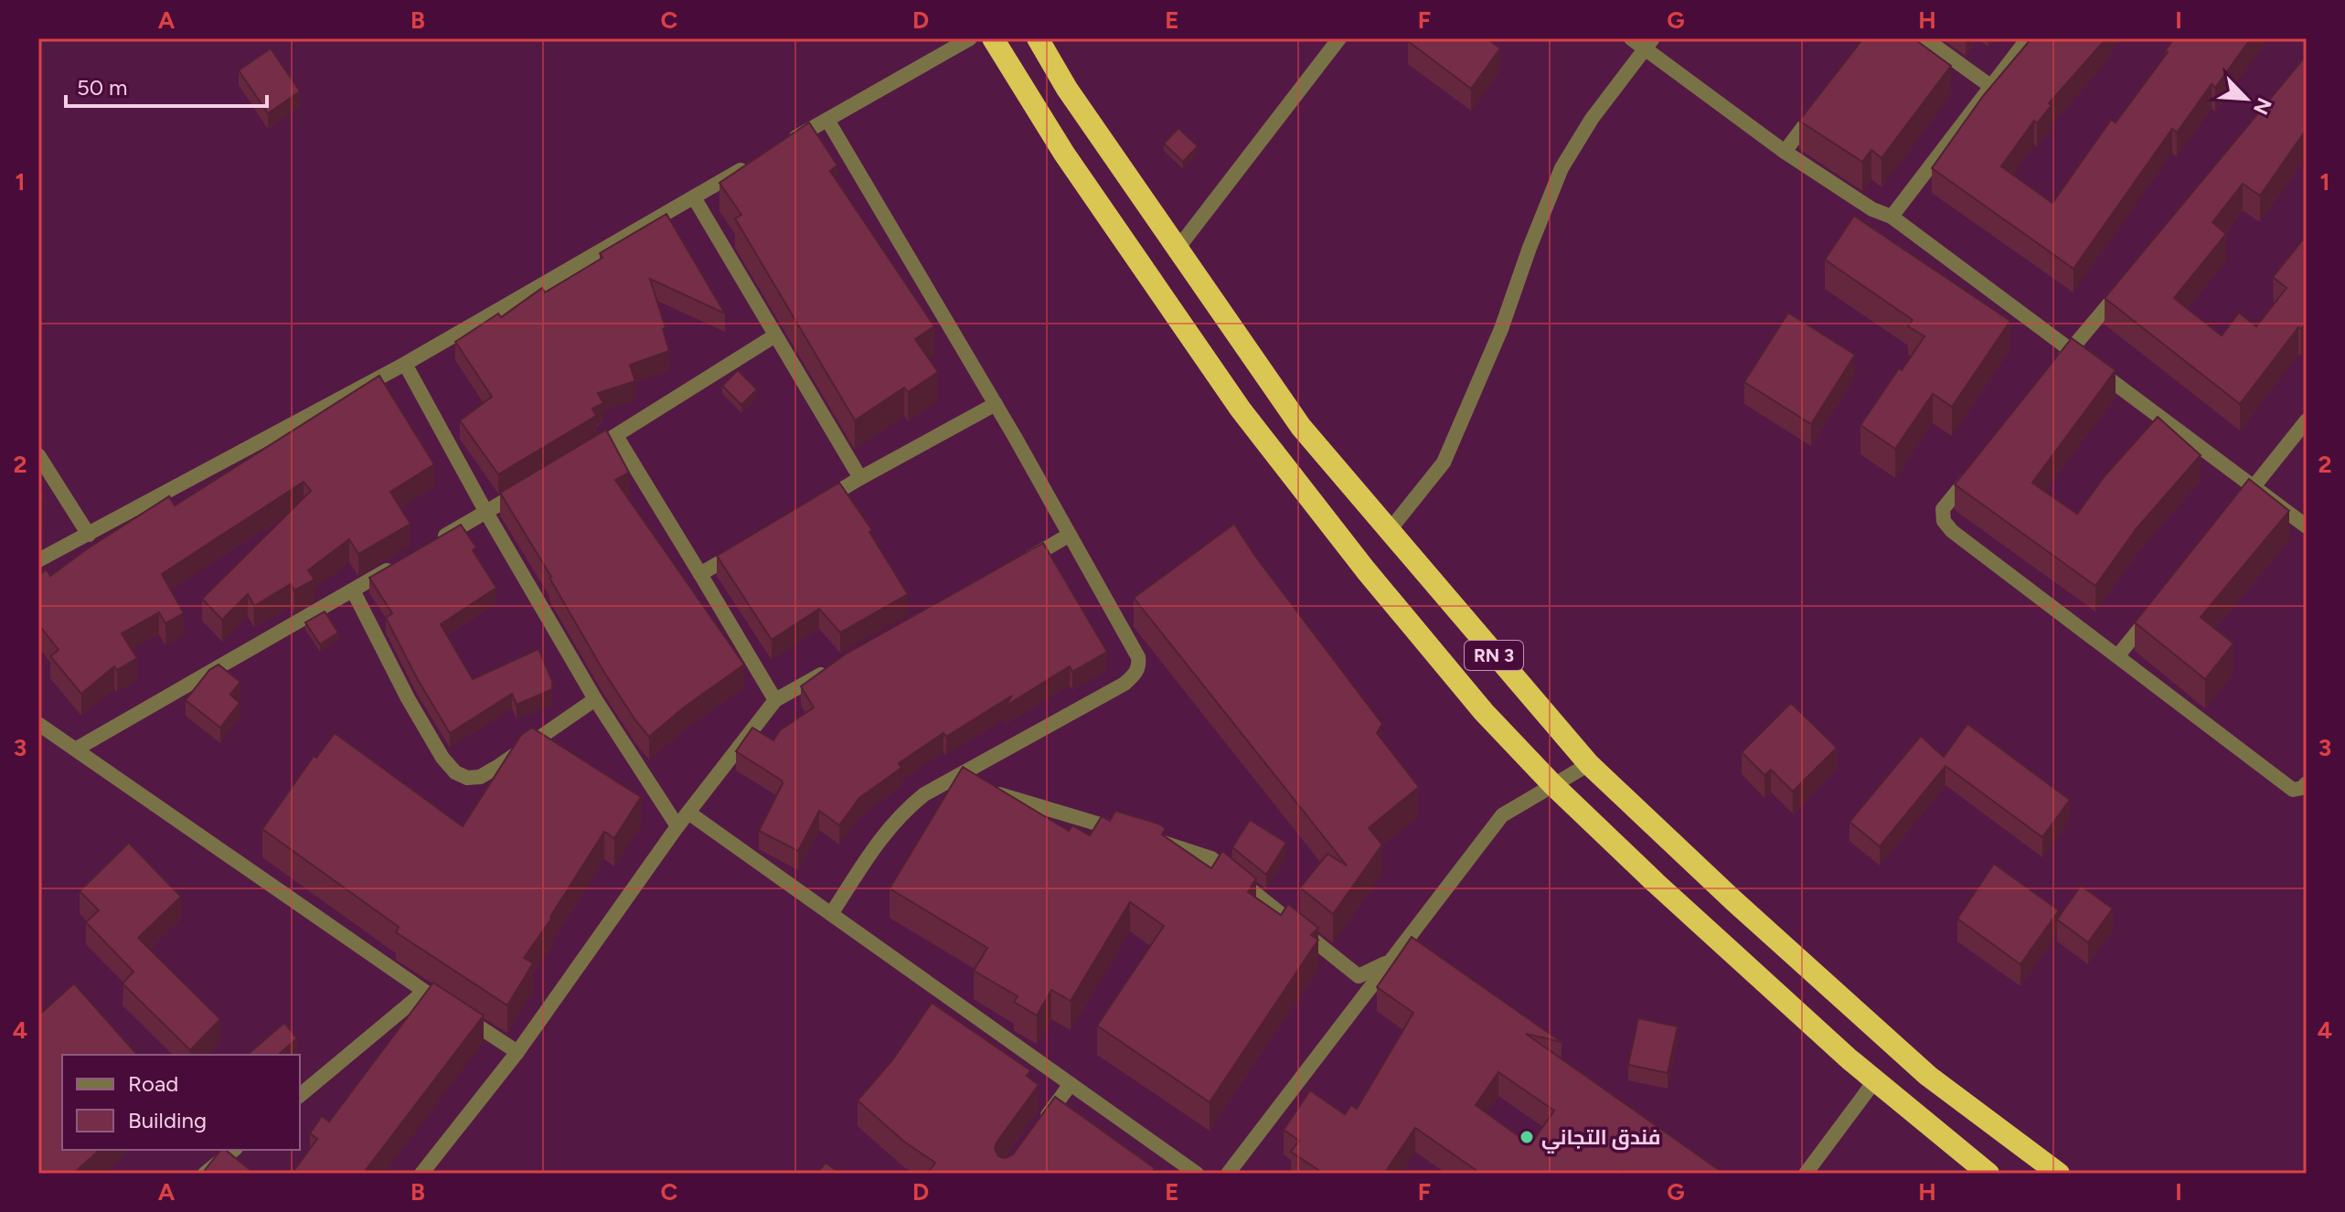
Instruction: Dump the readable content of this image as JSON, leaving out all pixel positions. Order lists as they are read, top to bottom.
{
  "streets": {
    "highway": ["RN 3"]
  },
  "places": ["فندق التجاني"],
  "legend": ["Road", "Building"],
  "scale_bar": "50 m",
  "north": "bottom right",
  "grid": {
    "columns": [
      "A",
      "B",
      "C",
      "D",
      "E",
      "F",
      "G",
      "H",
      "I"
    ],
    "rows": [
      "1",
      "2",
      "3",
      "4"
    ]
  }
}
